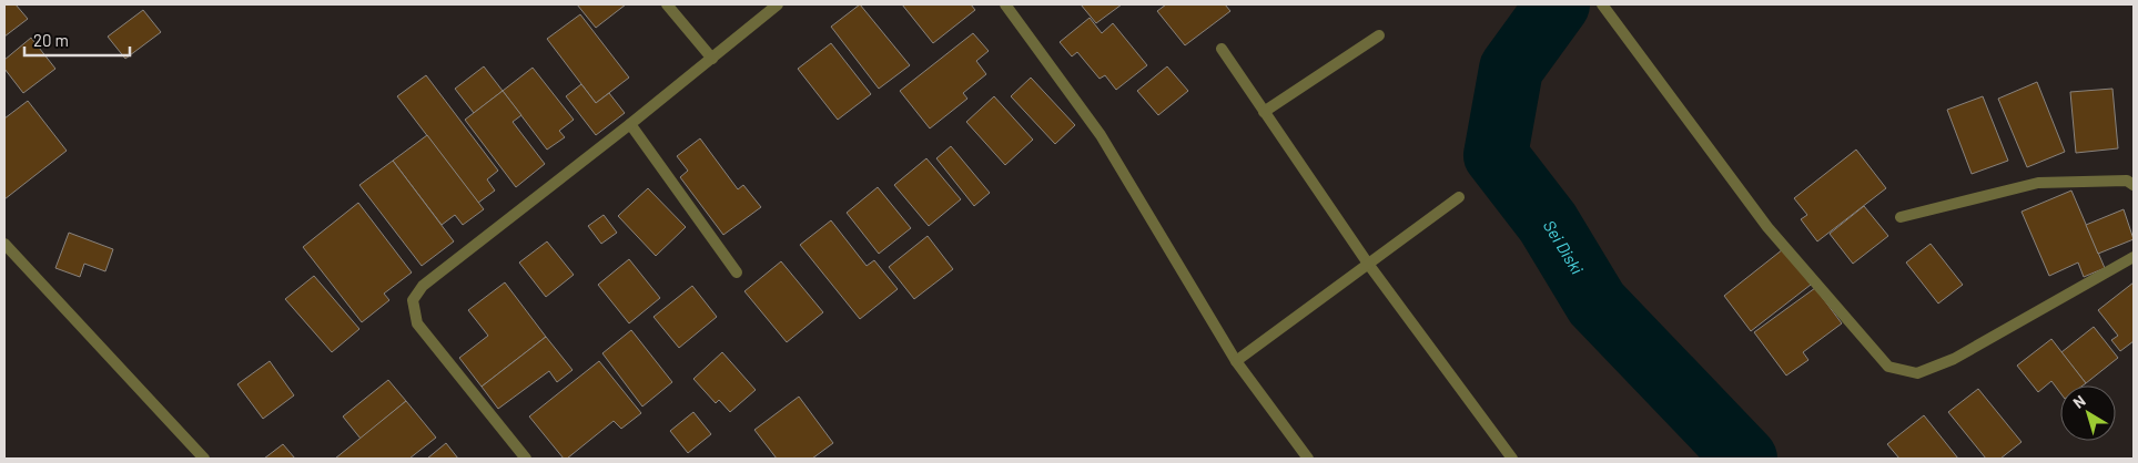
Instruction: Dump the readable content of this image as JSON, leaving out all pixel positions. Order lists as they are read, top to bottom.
{
  "water": ["Sei Diski"],
  "scale_bar": "20 m",
  "north": "top left"
}
